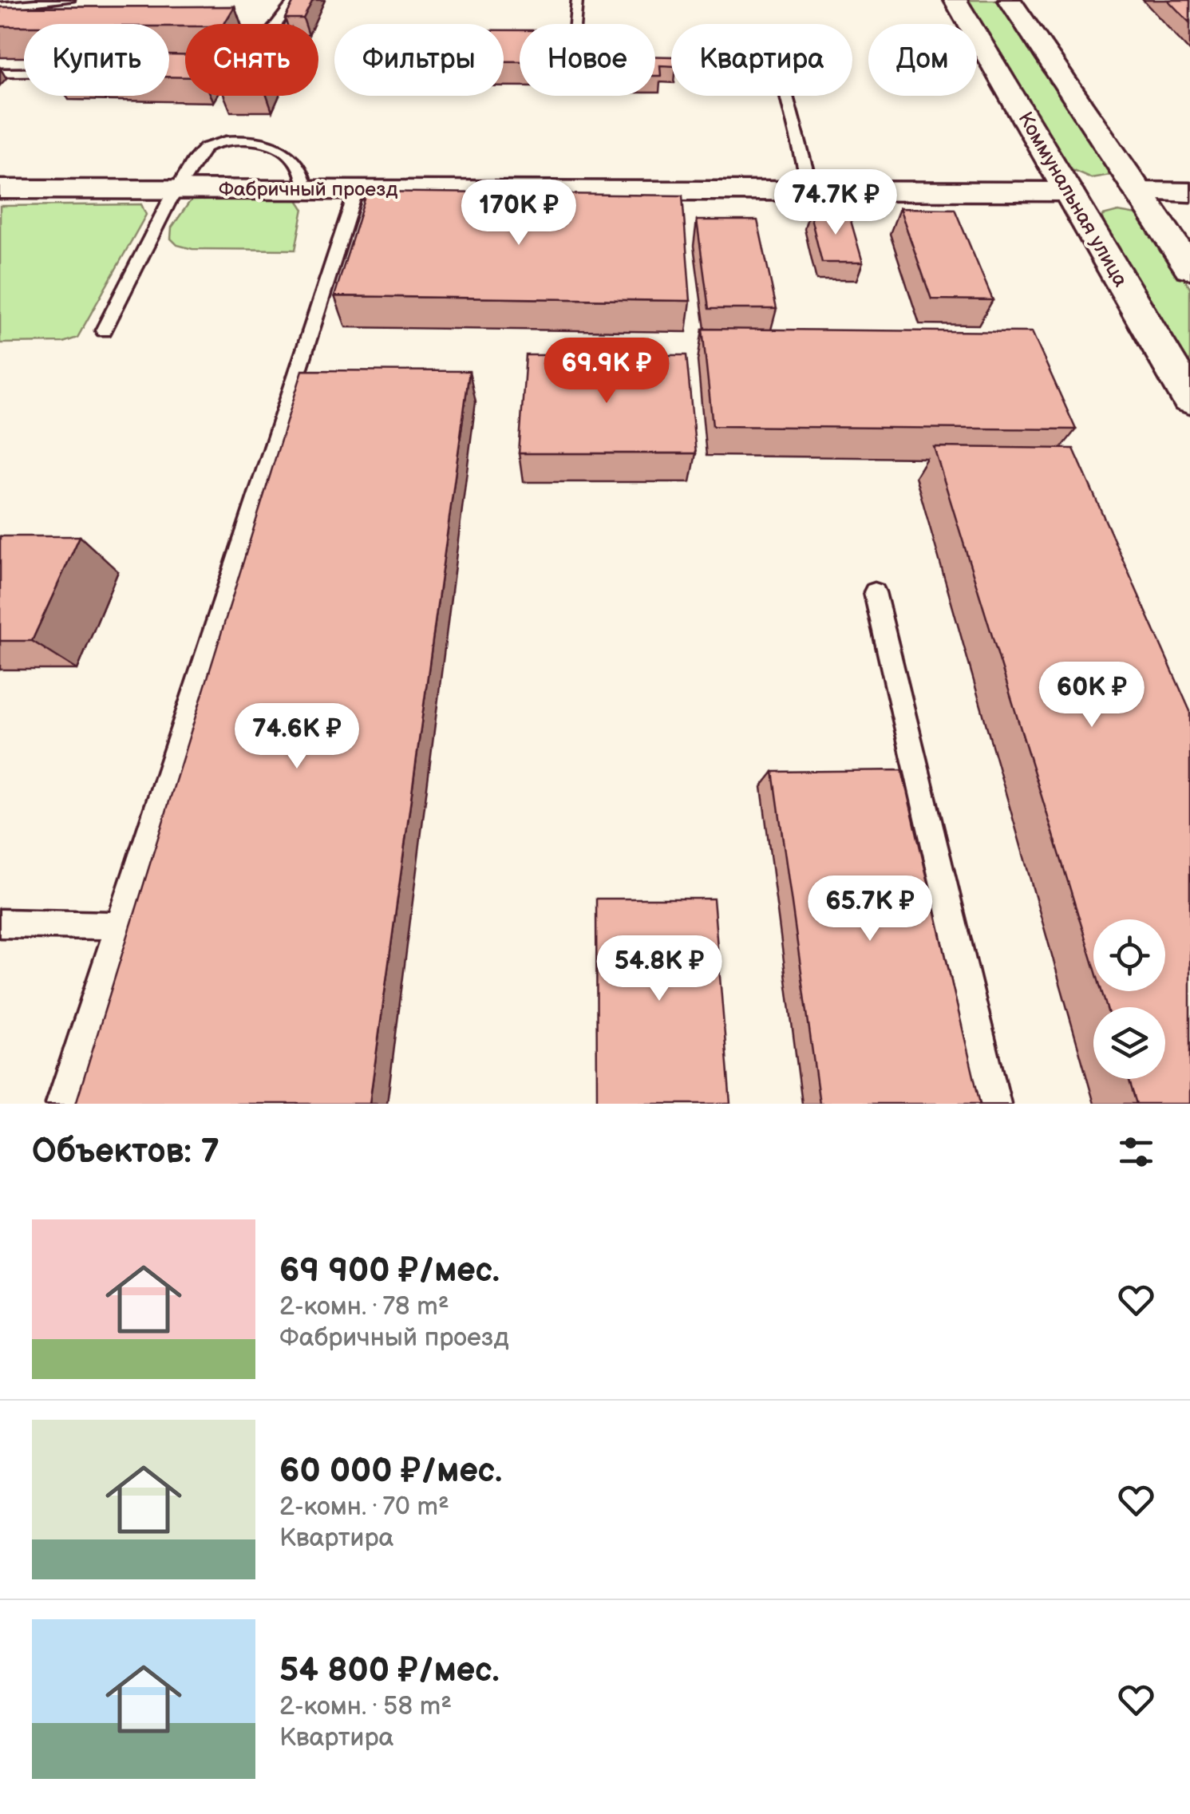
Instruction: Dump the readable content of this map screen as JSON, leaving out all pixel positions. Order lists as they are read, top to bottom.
{
  "streets": {
    "main road": ["Фабричный проезд", "Коммунальная улица"]
  },
  "crossings": [
    ["Фабричный проезд", "Коммунальная улица"]
  ],
  "page": {
    "chip": [
      "Купить",
      "Снять",
      "Фильтры",
      "Новое",
      "Квартира",
      "Дом"
    ],
    "price": [
      "74.7K ₽",
      "170K ₽",
      "69.9K ₽",
      "60K ₽",
      "74.6K ₽",
      "65.7K ₽",
      "54.8K ₽"
    ],
    "heading": "Объектов: 7",
    "list": [
      {
        "name": "69 900 ₽/мес.",
        "note": "2-комн. · 78 m² · Фабричный проезд"
      },
      {
        "name": "60 000 ₽/мес.",
        "note": "2-комн. · 70 m² · Квартира"
      },
      {
        "name": "54 800 ₽/мес.",
        "note": "2-комн. · 58 m² · Квартира"
      }
    ]
  }
}
